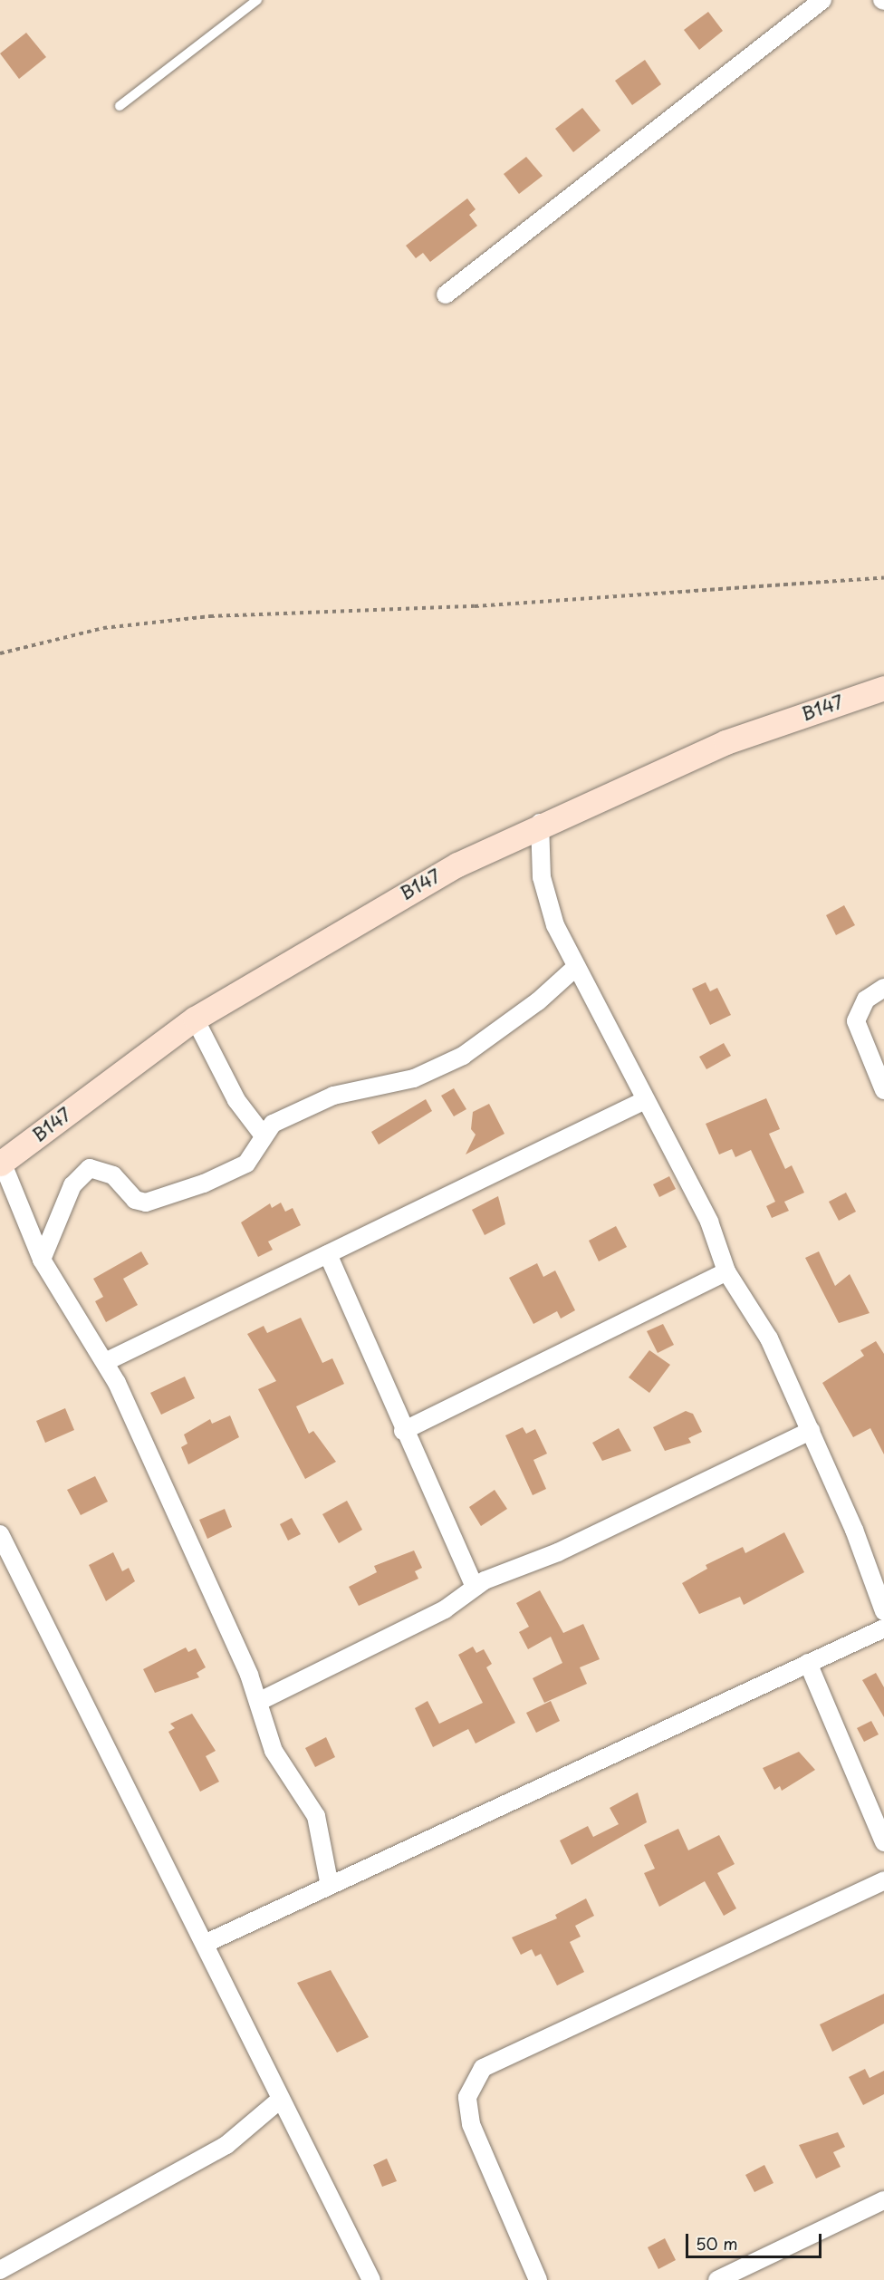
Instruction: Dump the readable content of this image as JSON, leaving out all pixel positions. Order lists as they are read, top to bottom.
{
  "streets": {
    "main road": ["B147"]
  },
  "scale_bar": "50 m"
}
